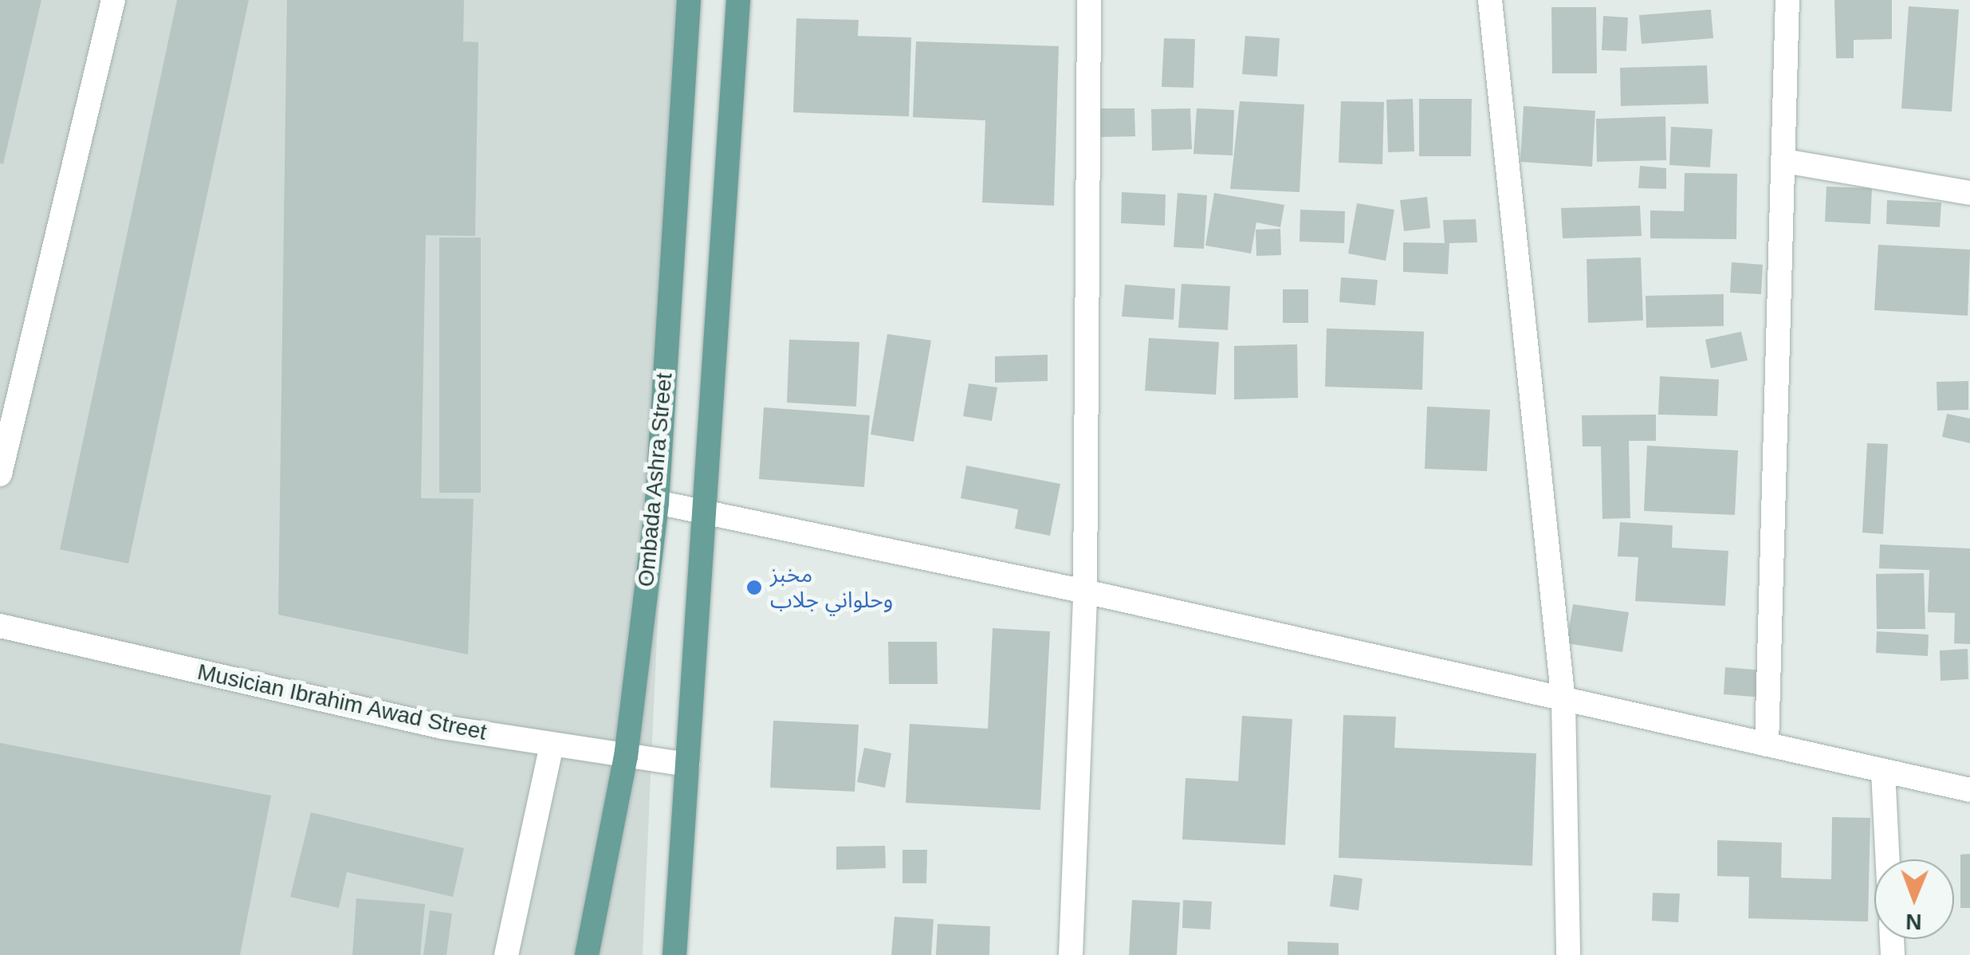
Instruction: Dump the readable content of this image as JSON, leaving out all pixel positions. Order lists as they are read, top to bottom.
{
  "streets": {
    "main road": ["Ombada Ashra Street"],
    "street": ["Musician Ibrahim Awad Street"]
  },
  "crossings": [
    ["Ombada Ashra Street", "Musician Ibrahim Awad Street"]
  ],
  "places": ["مخبز وحلواني جلاب"],
  "north": "bottom"
}
